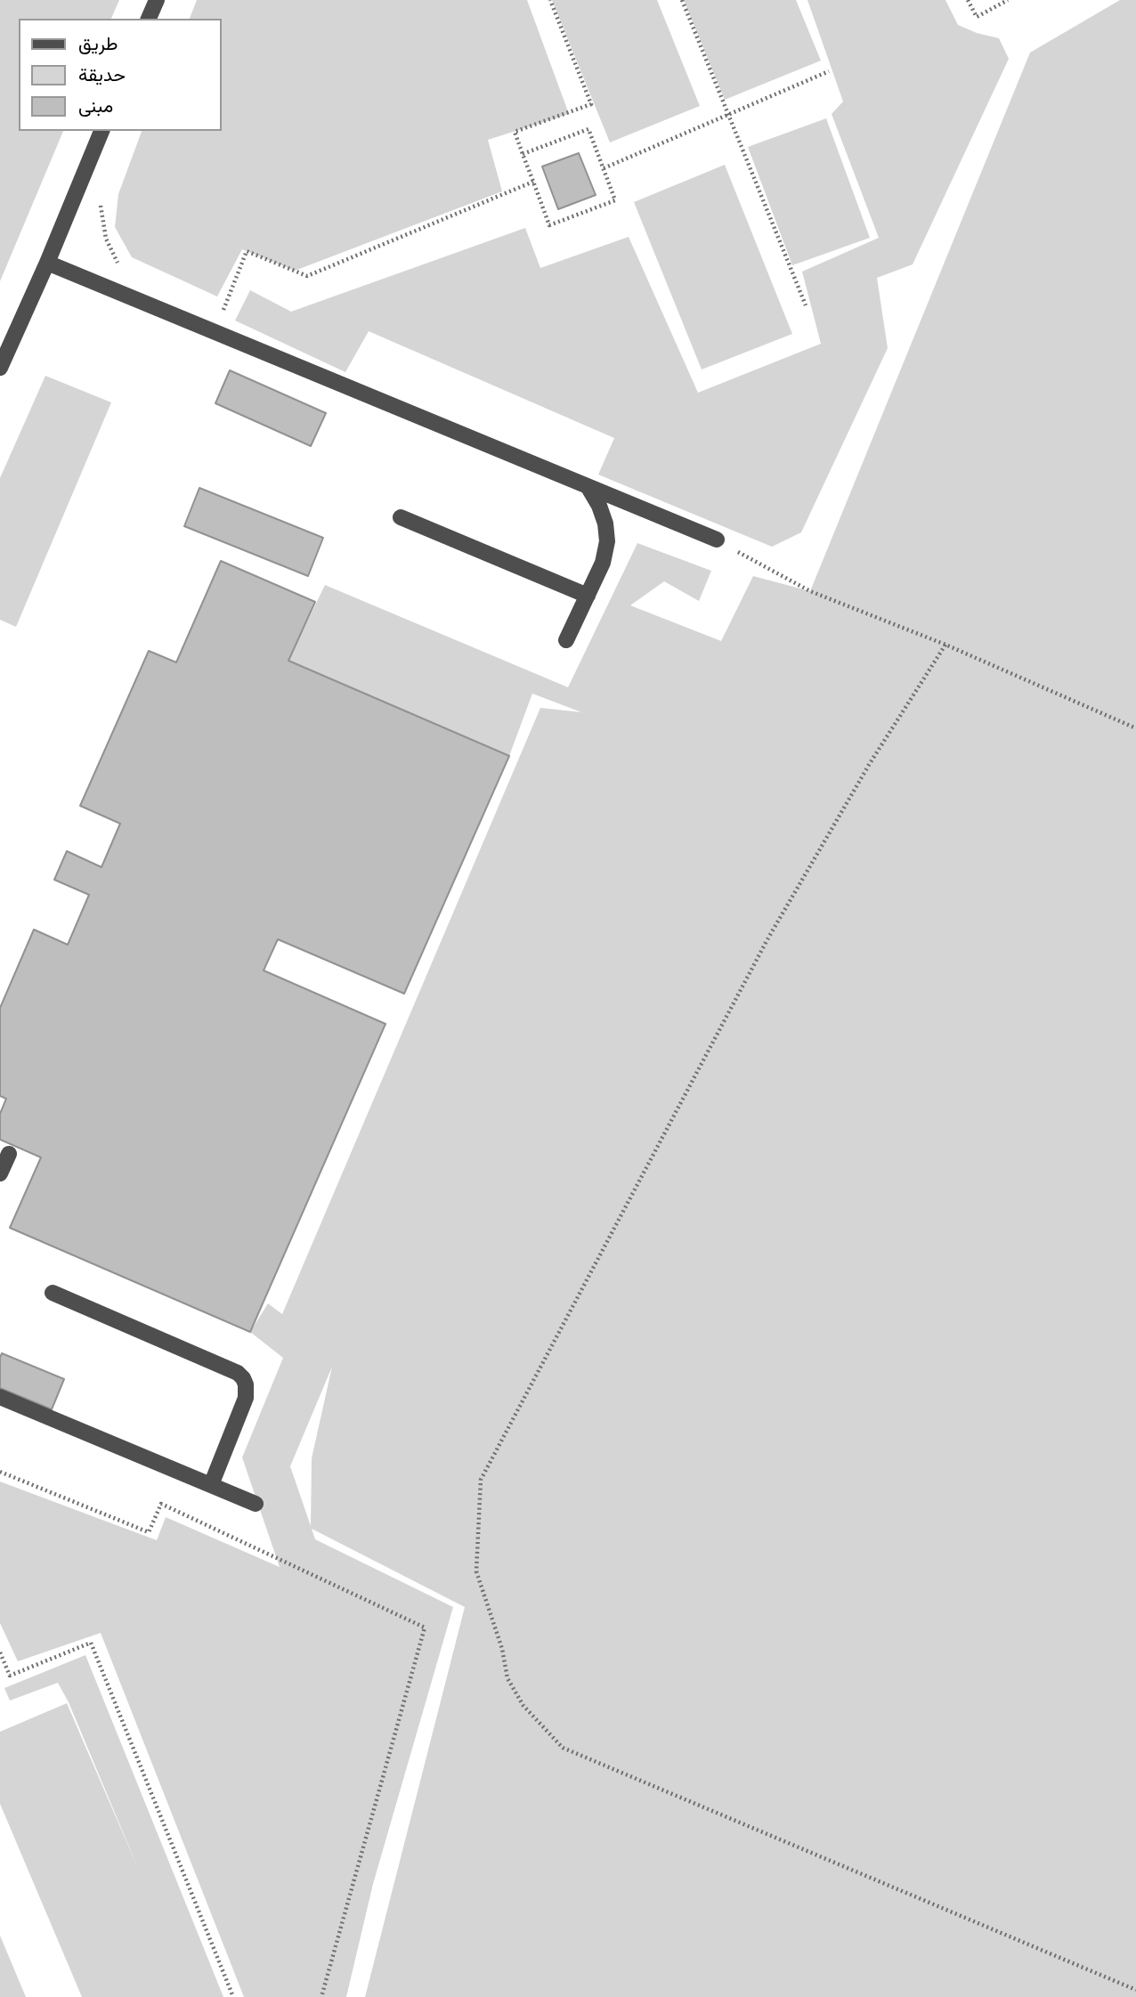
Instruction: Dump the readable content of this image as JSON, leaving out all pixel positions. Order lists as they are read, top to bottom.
{
  "legend": ["طريق", "حديقة", "مبنى"]
}
